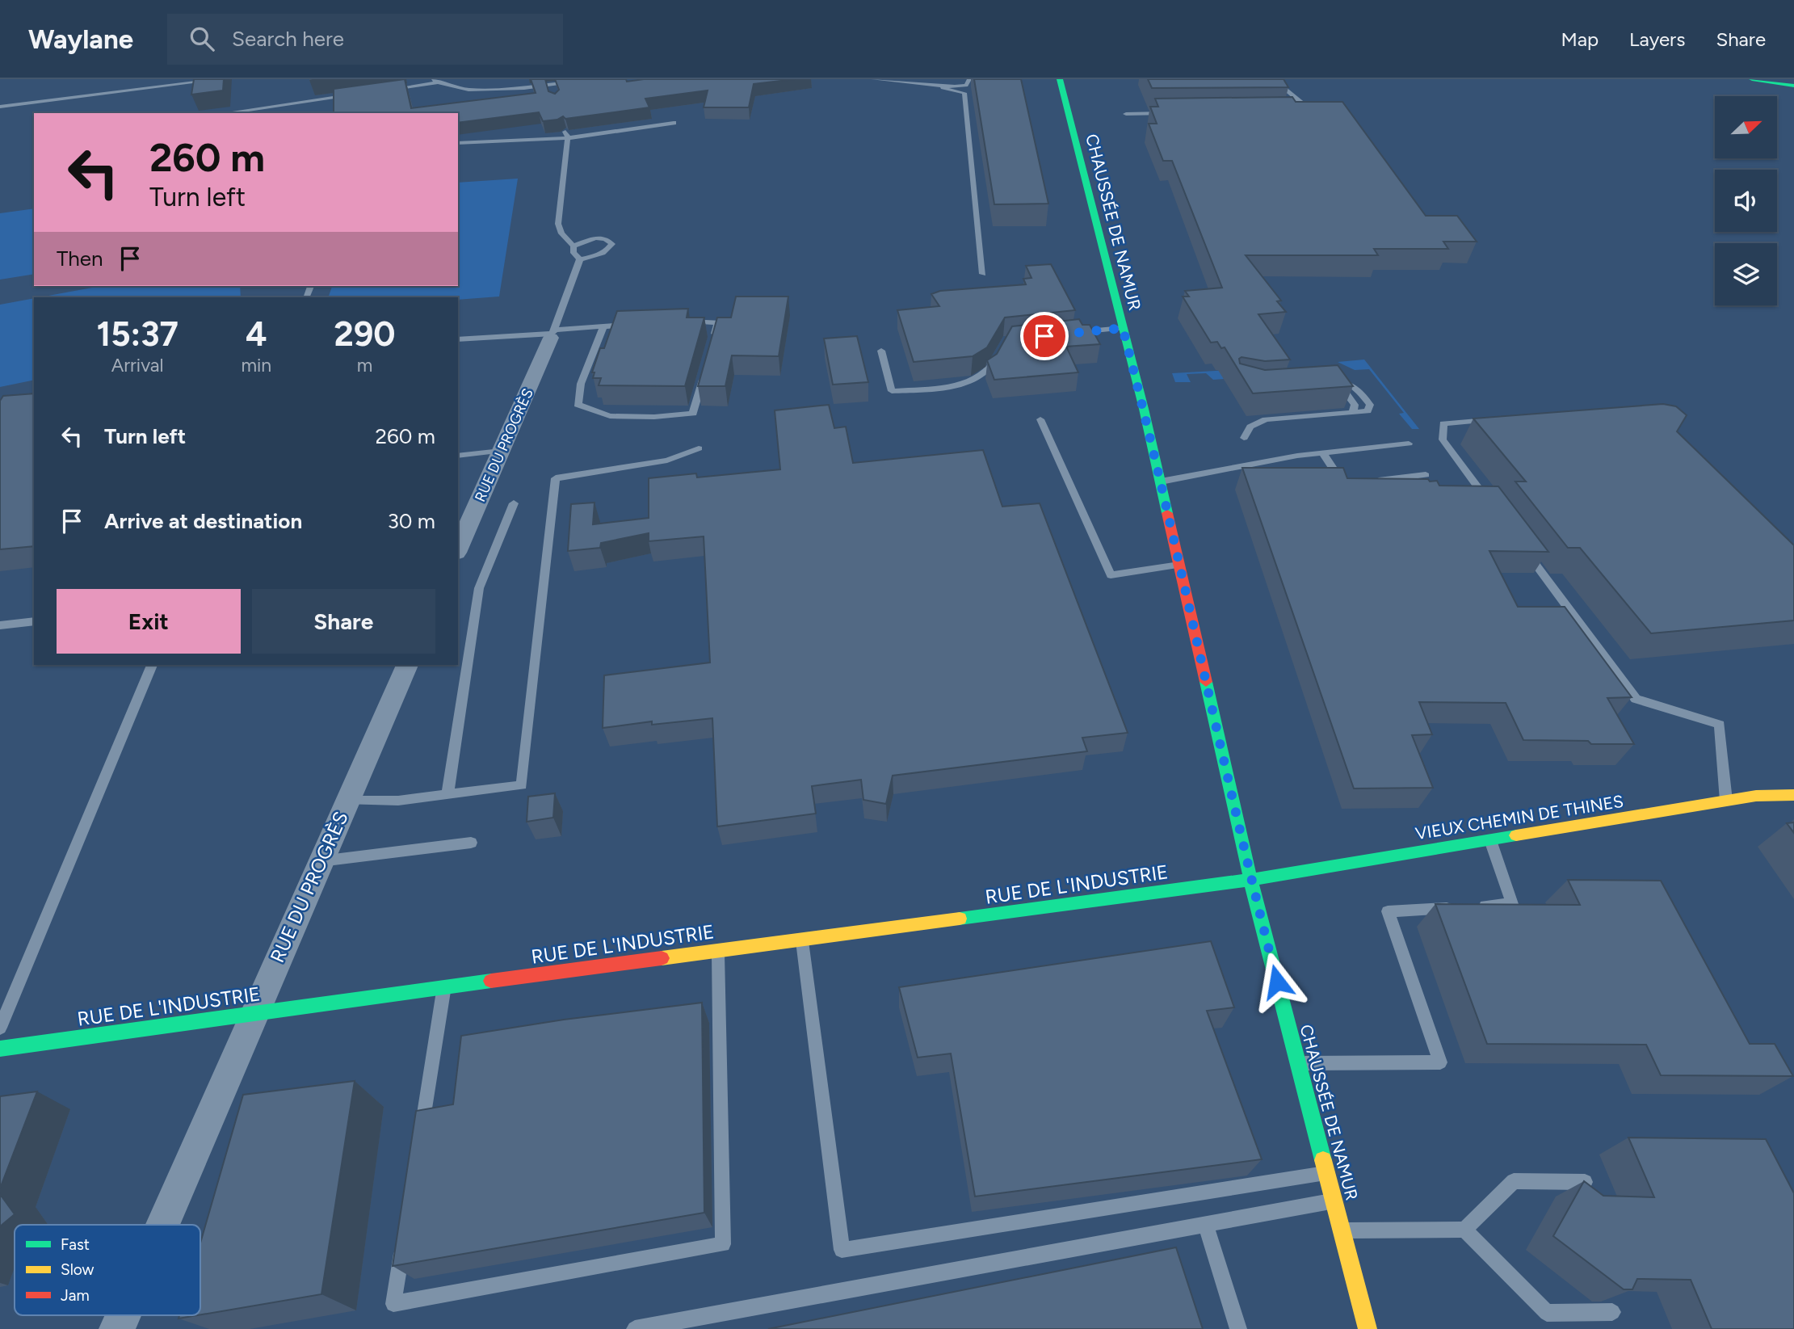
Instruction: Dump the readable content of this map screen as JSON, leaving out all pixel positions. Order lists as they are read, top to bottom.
{
  "streets": {
    "main road": ["CHAUSSÉE DE NAMUR", "VIEUX CHEMIN DE THINES", "RUE DE L'INDUSTRIE"],
    "street": ["RUE DU PROGRÈS"]
  },
  "crossings": [
    ["CHAUSSÉE DE NAMUR", "VIEUX CHEMIN DE THINES"],
    ["CHAUSSÉE DE NAMUR", "RUE DE L'INDUSTRIE"],
    ["RUE DU PROGRÈS", "RUE DE L'INDUSTRIE"],
    ["VIEUX CHEMIN DE THINES", "RUE DE L'INDUSTRIE"]
  ],
  "legend": ["Fast", "Slow", "Jam"],
  "north": "top right",
  "page": {
    "header": "Waylane",
    "search": "Search here",
    "nav": ["Map", "Layers", "Share"],
    "turn": ["260 m", "Turn left"],
    "then": "Then",
    "eta": [
      "15:37",
      "Arrival",
      "4",
      "min",
      "290",
      "m"
    ],
    "list": [
      {
        "name": "Turn left",
        "value": "260 m"
      },
      {
        "name": "Arrive at destination",
        "value": "30 m"
      }
    ],
    "buttons": ["Exit", "Share"]
  }
}
